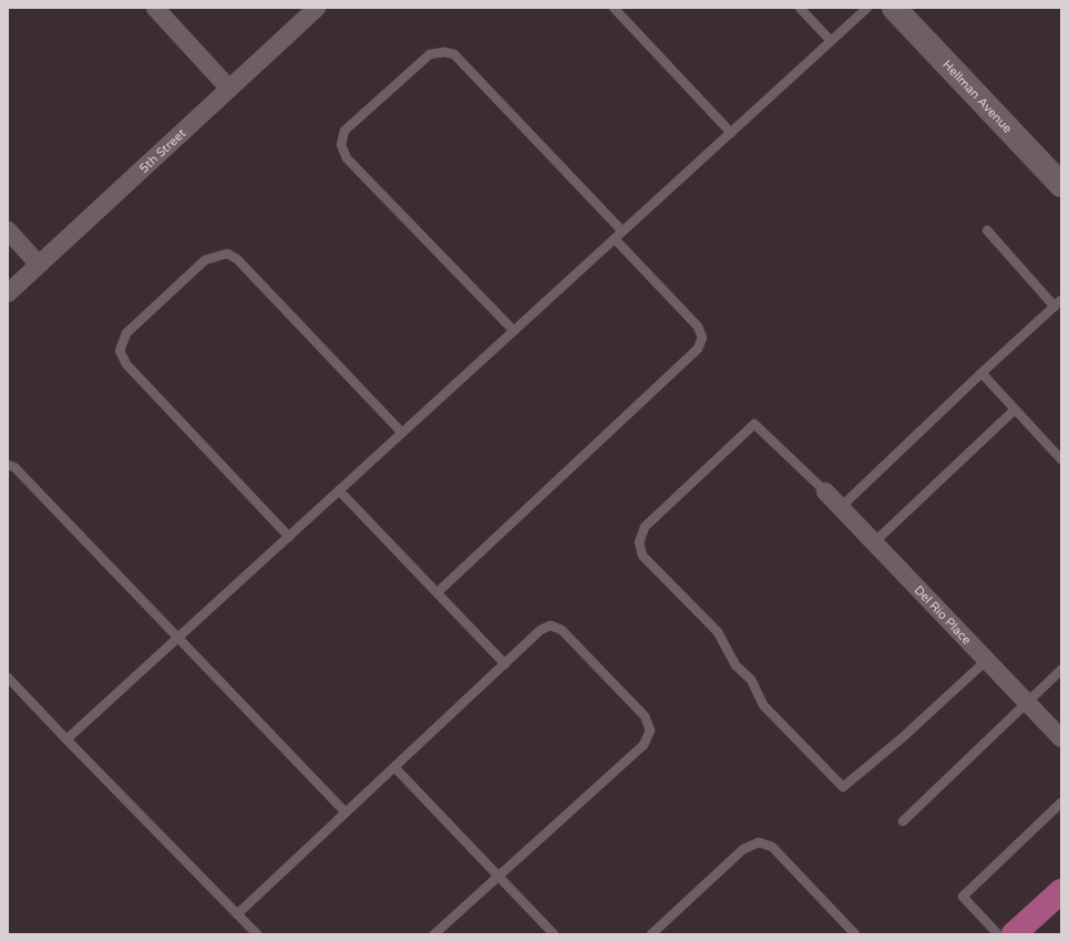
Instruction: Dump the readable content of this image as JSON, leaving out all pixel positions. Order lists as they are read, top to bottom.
{
  "streets": {
    "street": ["Hellman Avenue", "5th Street", "Del Rio Place"]
  }
}
